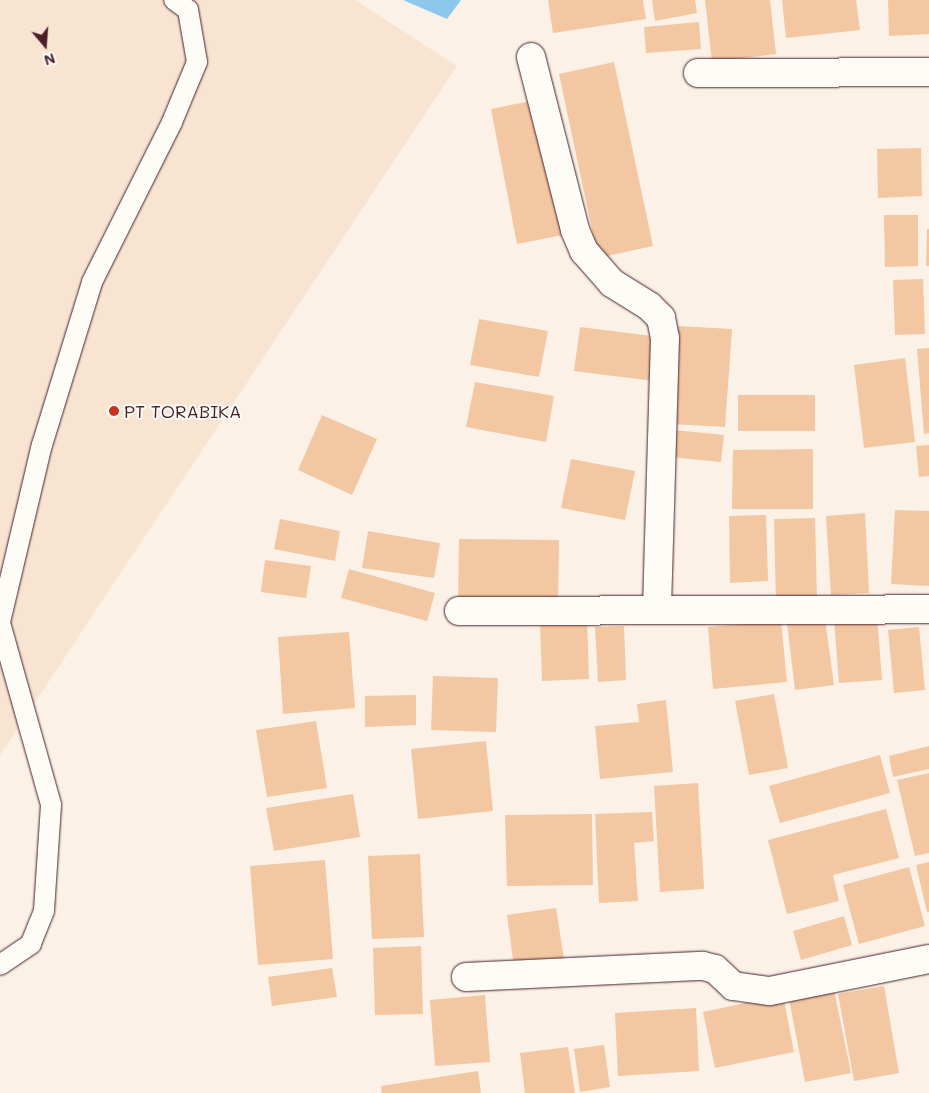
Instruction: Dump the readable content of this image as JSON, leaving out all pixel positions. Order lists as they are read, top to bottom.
{
  "places": ["PT TORABIKA"],
  "north": "bottom"
}
